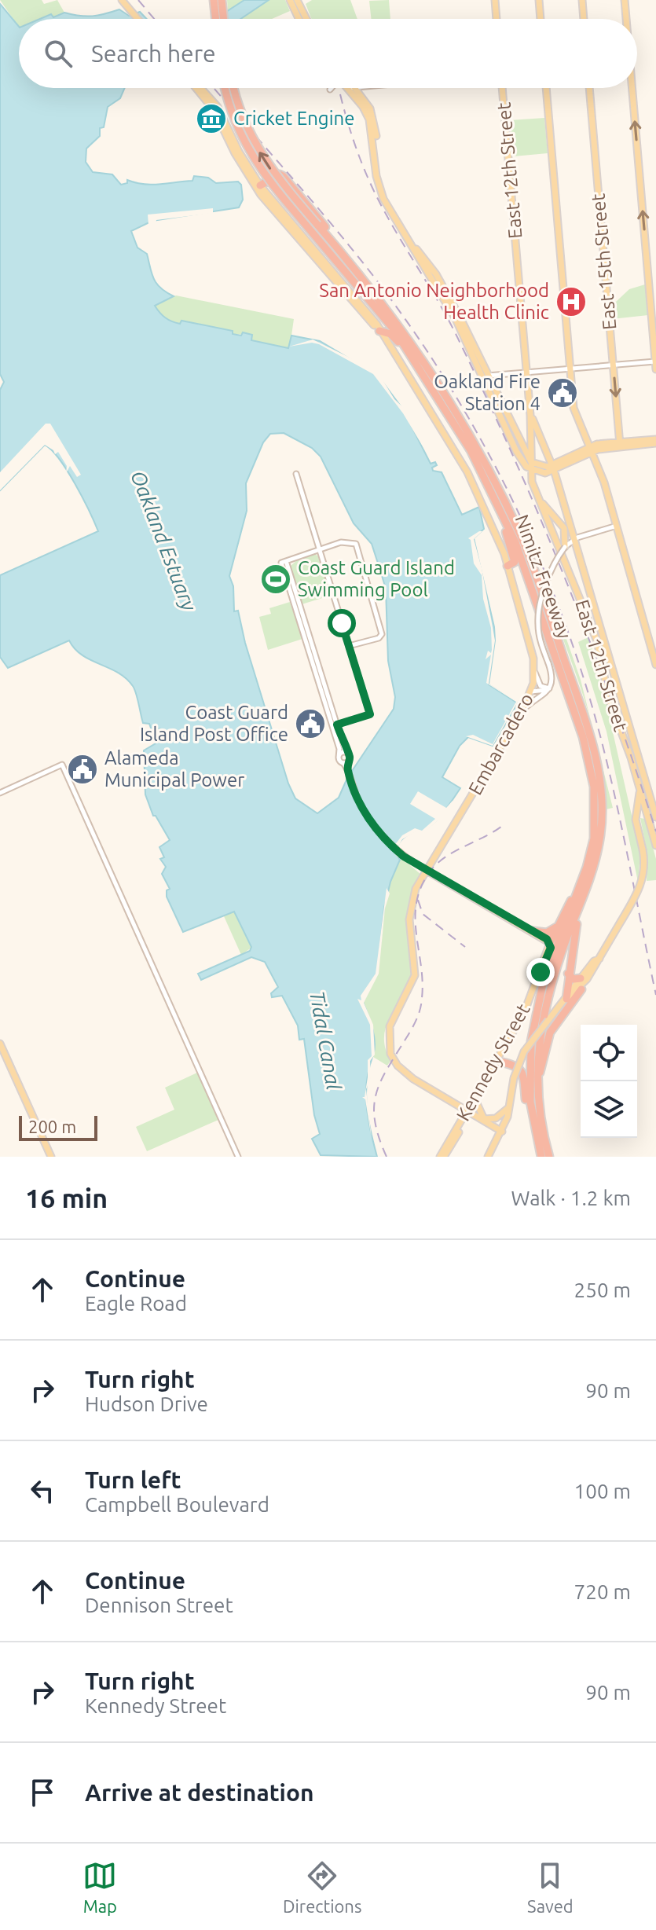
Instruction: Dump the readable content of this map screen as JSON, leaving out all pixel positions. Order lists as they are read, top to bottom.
{
  "streets": {
    "highway": ["Nimitz Freeway"],
    "main road": [
      "East 12th Street",
      "East 15th Street",
      "Embarcadero",
      "Kennedy Street"
    ]
  },
  "crossings": [
    ["Embarcadero", "Kennedy Street"]
  ],
  "water": ["Oakland Estuary", "Tidal Canal"],
  "places": {
    "museum": ["Cricket Engine"],
    "hospital": ["San Antonio Neighborhood Health Clinic"],
    "public building": ["Oakland Fire Station 4", "Coast Guard Island Post Office", "Alameda Municipal Power"],
    "sports": ["Coast Guard Island Swimming Pool"]
  },
  "scale_bar": "200 m",
  "page": {
    "search": "Search here",
    "scale": "200 m",
    "heading": ["16 min", "Walk · 1.2 km"],
    "list": [
      ["Continue", "Eagle Road", "250 m"],
      ["Turn right", "Hudson Drive", "90 m"],
      ["Turn left", "Campbell Boulevard", "100 m"],
      ["Continue", "Dennison Street", "720 m"],
      ["Turn right", "Kennedy Street", "90 m"],
      "Arrive at destination"
    ],
    "nav": ["Map", "Directions", "Saved"]
  }
}
